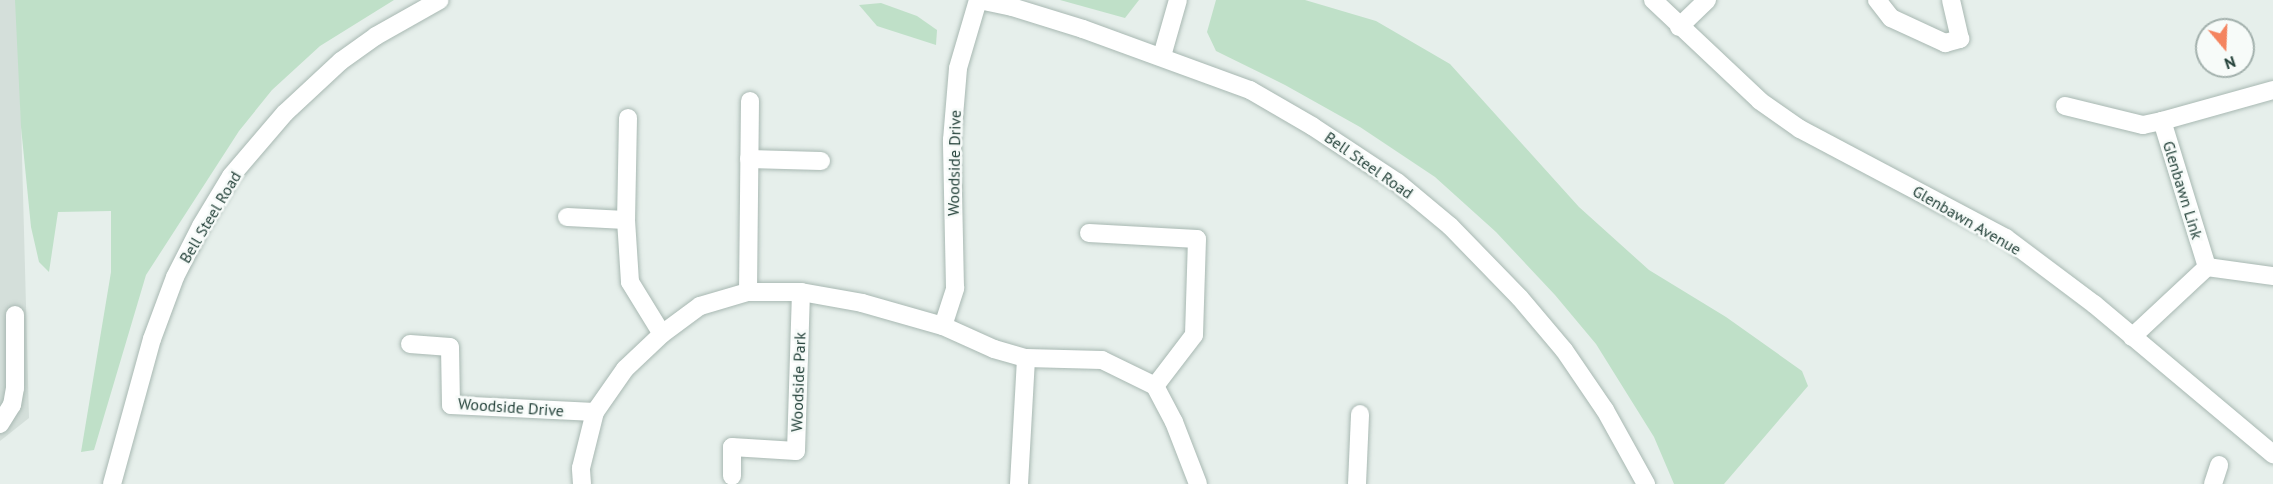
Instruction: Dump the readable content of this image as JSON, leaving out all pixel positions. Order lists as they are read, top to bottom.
{
  "streets": {
    "street": [
      "Woodside Drive",
      "Bell Steel Road",
      "Glenbawn Link",
      "Glenbawn Avenue",
      "Woodside Park"
    ]
  },
  "crossings": [
    ["Woodside Drive", "Bell Steel Road"]
  ],
  "north": "bottom"
}
